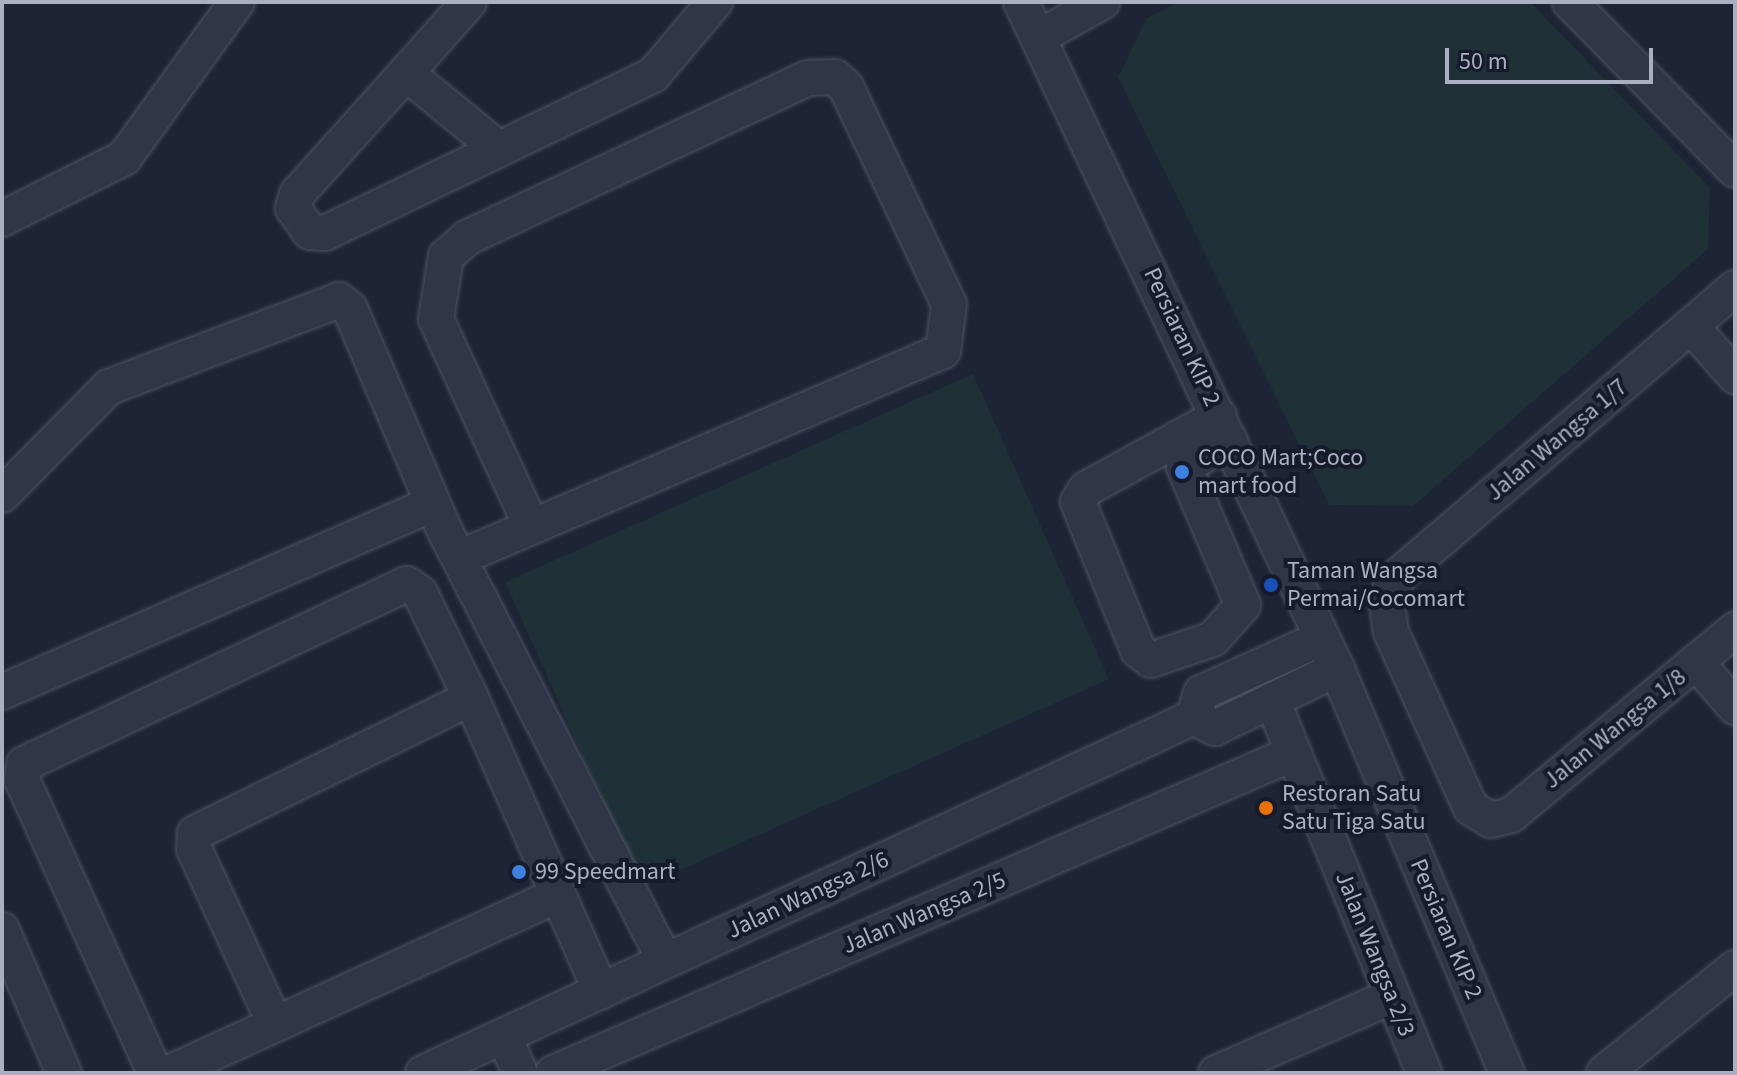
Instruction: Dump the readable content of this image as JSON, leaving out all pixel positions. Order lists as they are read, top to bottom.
{
  "streets": {
    "street": [
      "Persiaran KIP 2",
      "Jalan Wangsa 1/7",
      "Jalan Wangsa 1/8",
      "Jalan Wangsa 2/6",
      "Jalan Wangsa 2/5",
      "Jalan Wangsa 2/3"
    ]
  },
  "crossings": [
    ["Jalan Wangsa 1/7", "Jalan Wangsa 1/8"],
    ["Jalan Wangsa 2/5", "Jalan Wangsa 2/3"]
  ],
  "places": [
    "COCO Mart;Coco mart food",
    "Taman Wangsa Permai/Cocomart",
    "Restoran Satu Satu Tiga Satu",
    "99 Speedmart"
  ],
  "scale_bar": "50 m"
}
